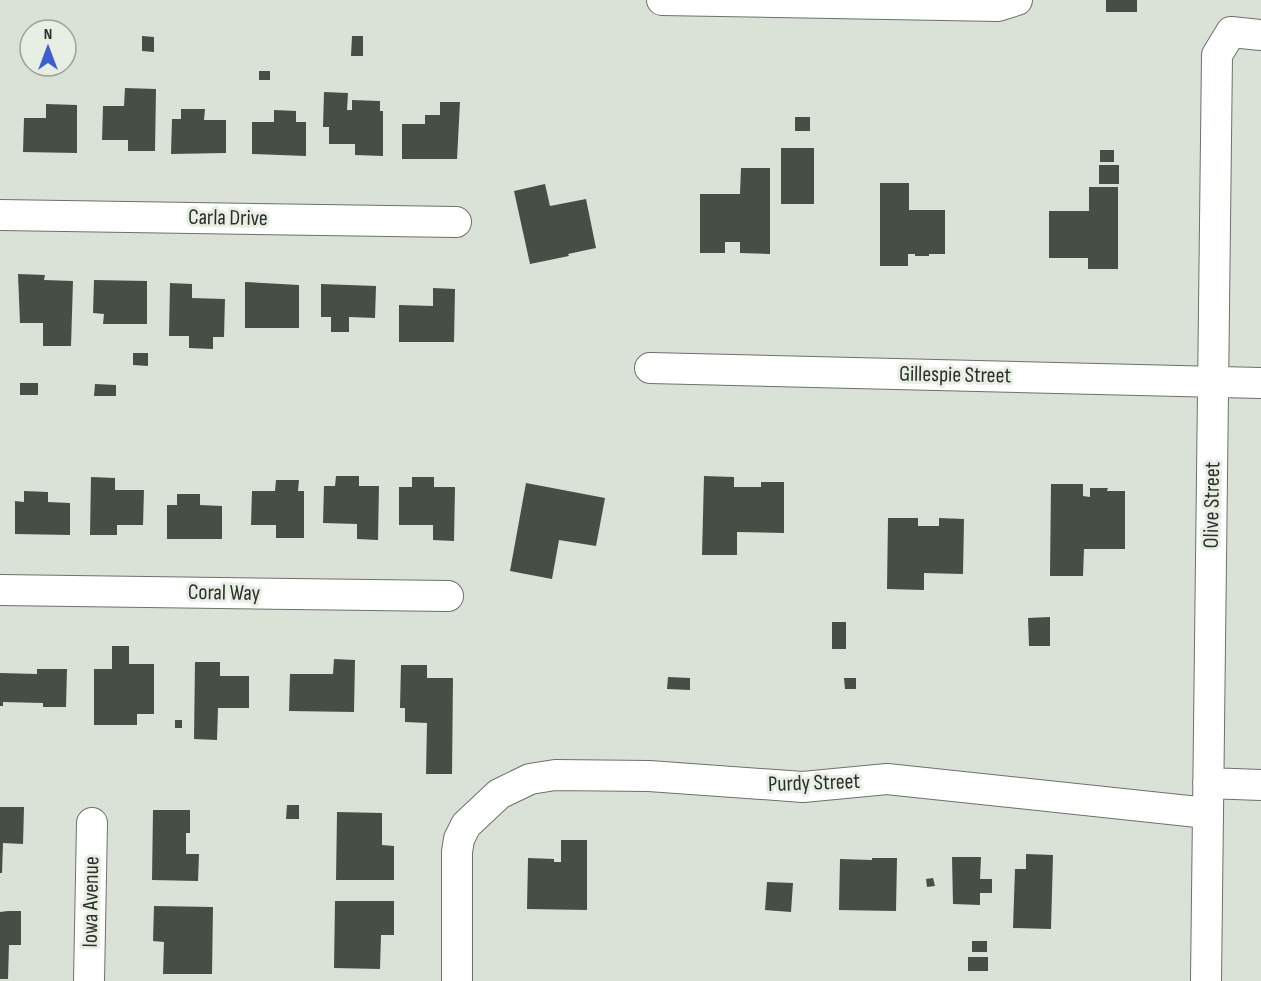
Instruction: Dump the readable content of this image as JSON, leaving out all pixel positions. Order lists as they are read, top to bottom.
{
  "streets": {
    "street": [
      "Carla Drive",
      "Gillespie Street",
      "Olive Street",
      "Coral Way",
      "Purdy Street",
      "Iowa Avenue"
    ]
  },
  "crossings": [
    ["Gillespie Street", "Olive Street"],
    ["Olive Street", "Purdy Street"]
  ],
  "north": "top"
}
